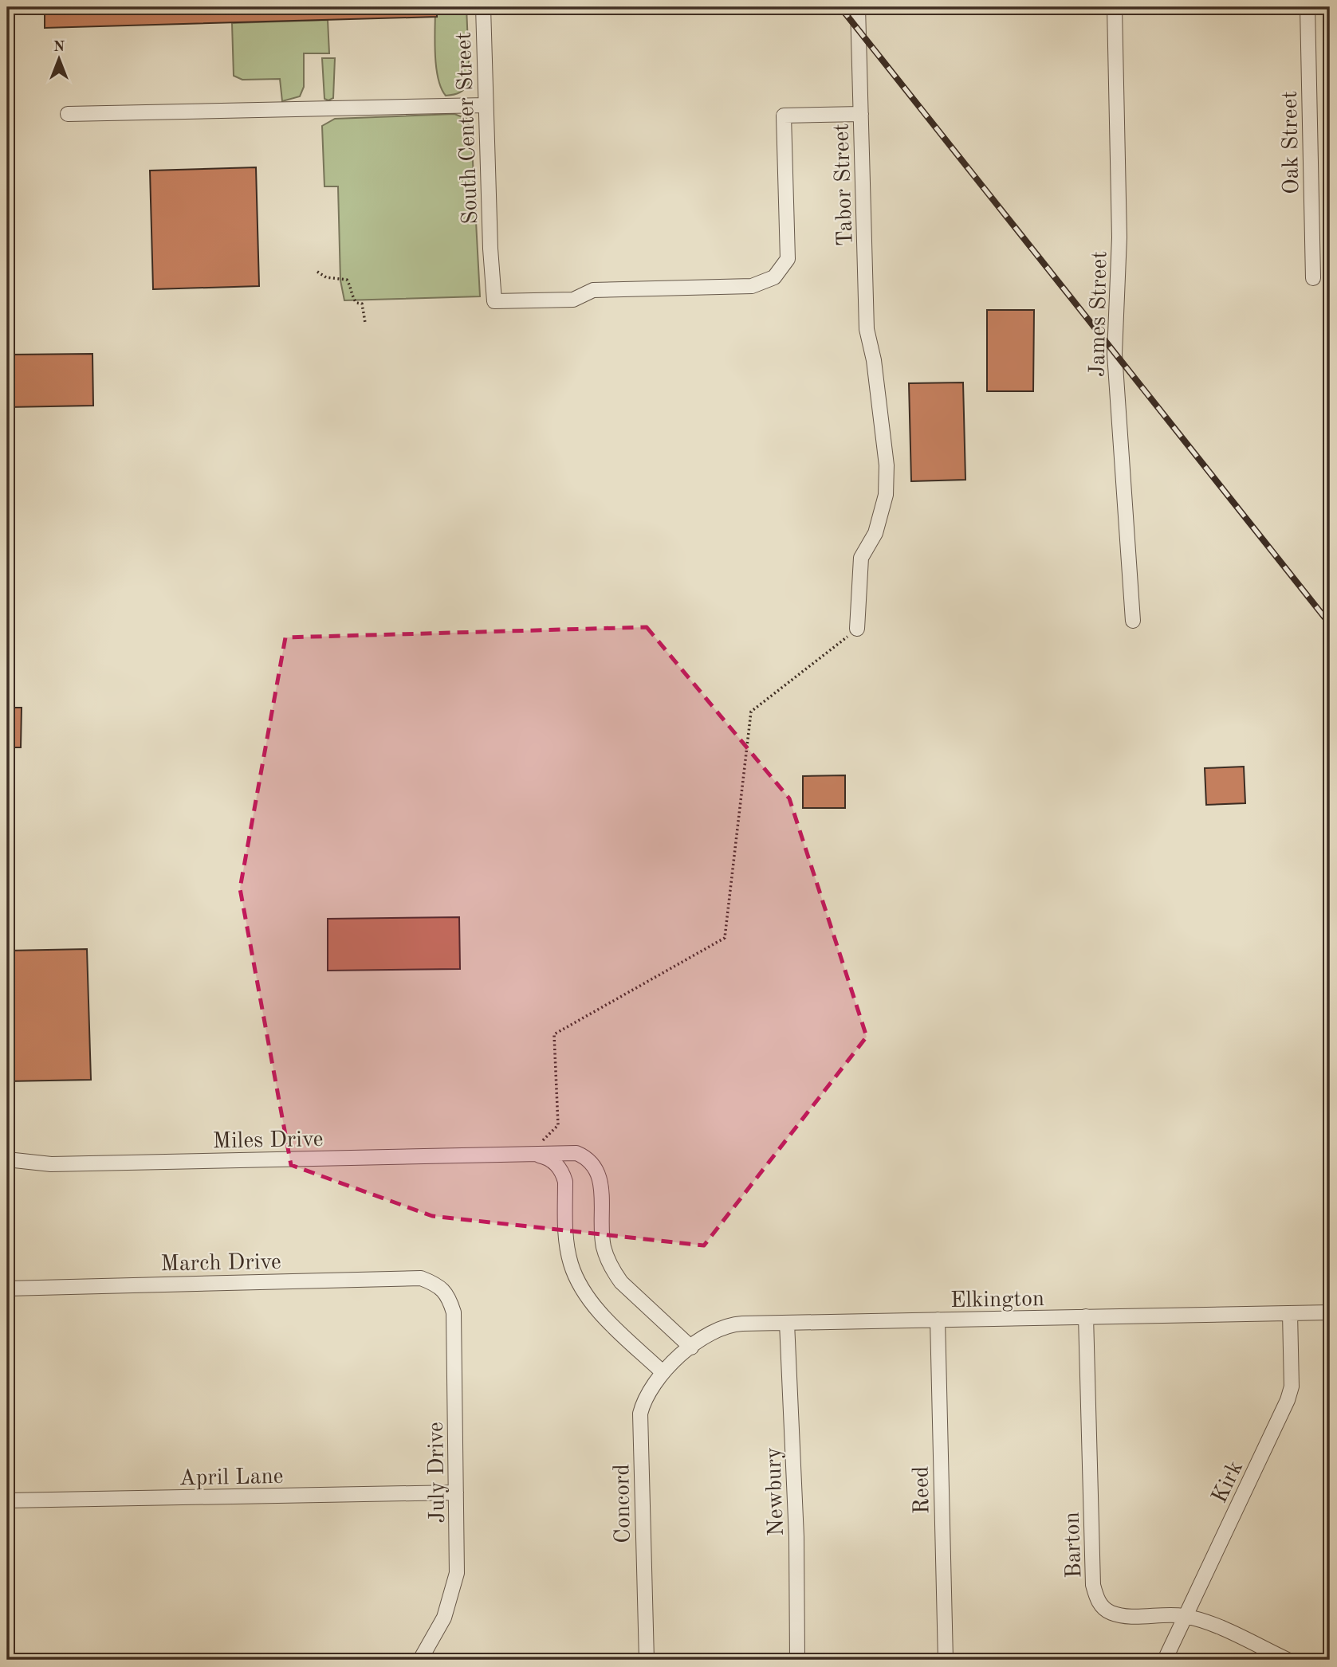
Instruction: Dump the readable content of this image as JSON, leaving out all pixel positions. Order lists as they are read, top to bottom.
{
  "streets": {
    "street": [
      "South Center Street",
      "Oak Street",
      "Tabor Street",
      "James Street",
      "Miles Drive",
      "March Drive",
      "Elkington",
      "July Drive",
      "April Lane",
      "Kirk",
      "Reed",
      "Newbury",
      "Concord",
      "Barton"
    ]
  },
  "crossings": [
    ["South Center Street", "Tabor Street"],
    ["Miles Drive", "Elkington"],
    ["Miles Drive", "Concord"],
    ["March Drive", "July Drive"],
    ["Elkington", "Kirk"],
    ["Elkington", "Reed"],
    ["Elkington", "Newbury"],
    ["Elkington", "Concord"],
    ["Elkington", "Barton"],
    ["July Drive", "April Lane"],
    ["Kirk", "Barton"]
  ],
  "north": "top"
}
